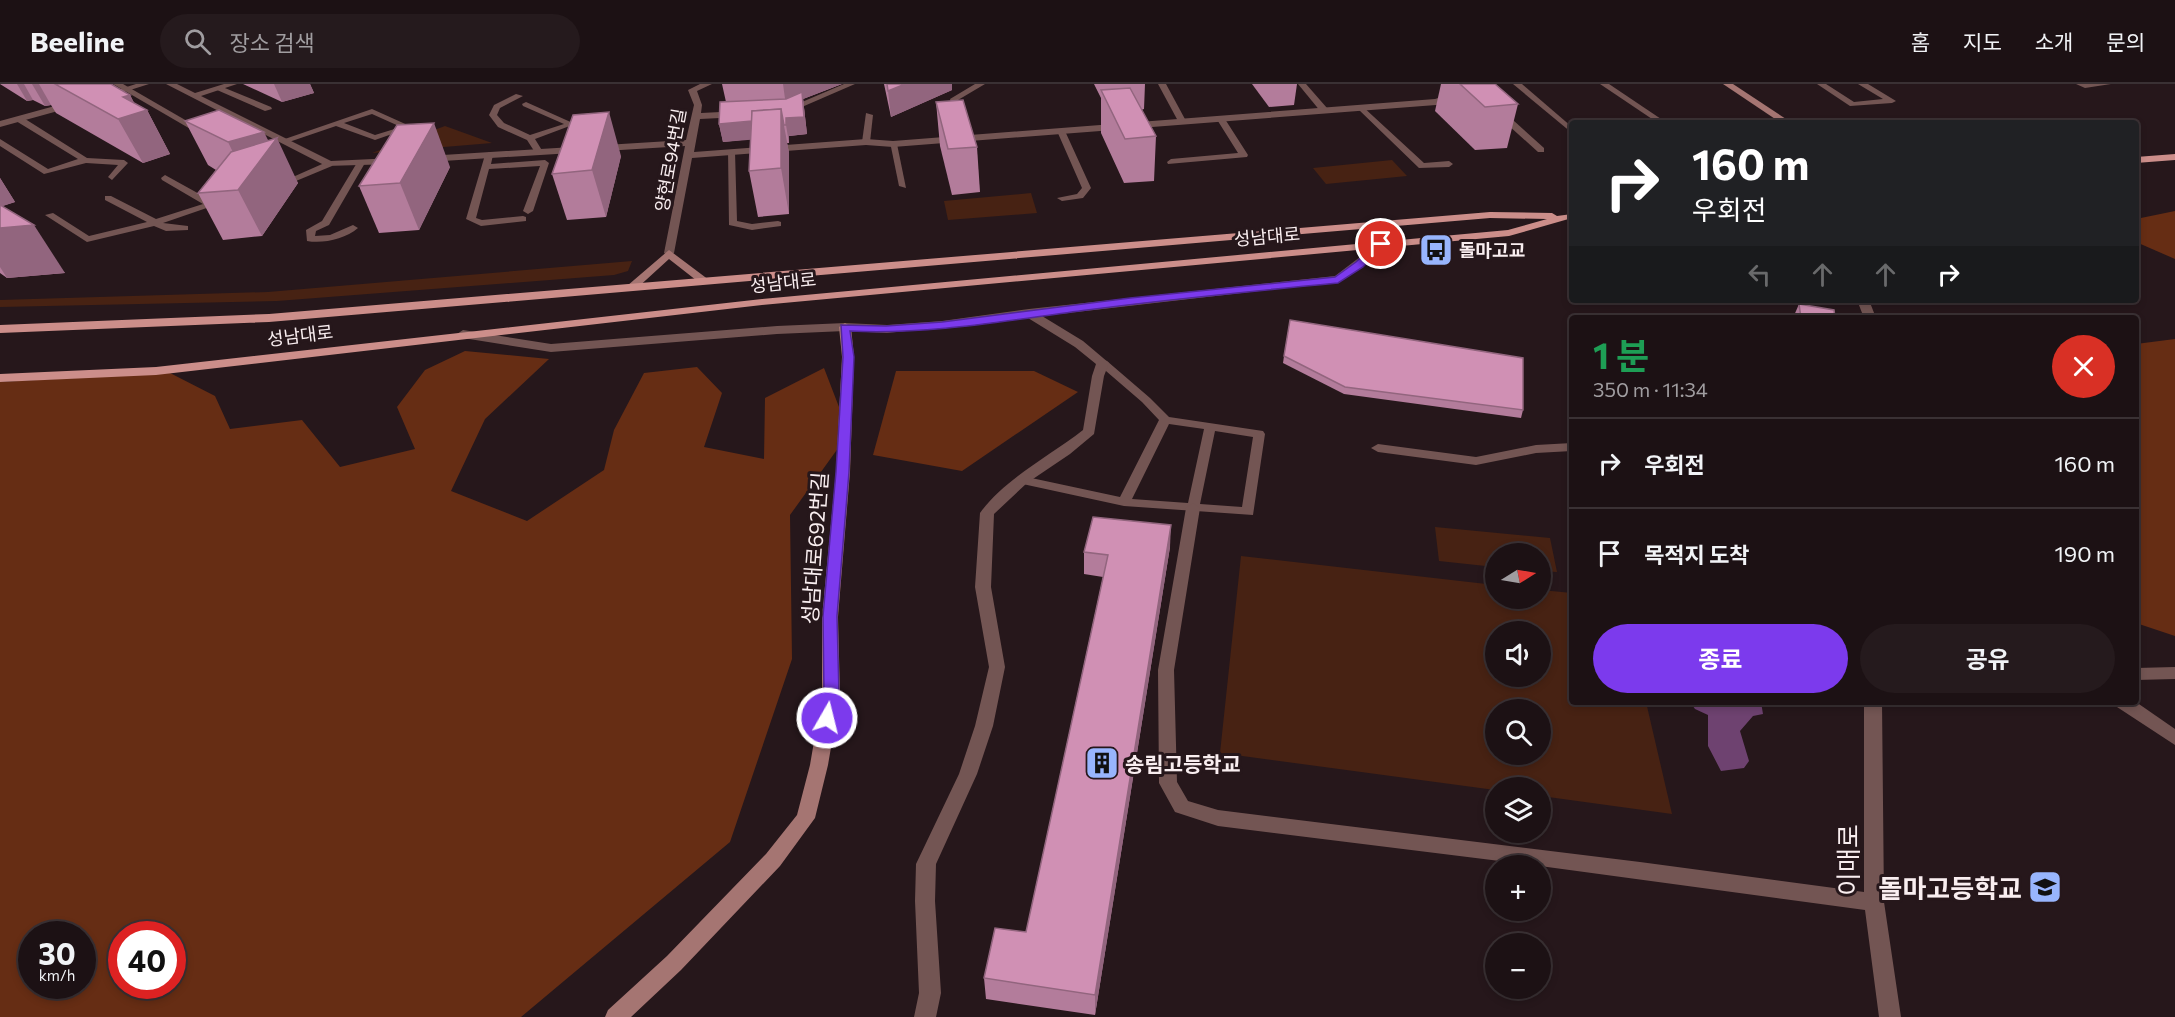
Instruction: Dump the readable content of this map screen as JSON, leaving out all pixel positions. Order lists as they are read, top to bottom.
{
  "streets": {
    "main road": ["성남대로"],
    "street": ["양현로94번길", "성남대로692번길", "이매로"]
  },
  "places": {
    "bus stop": ["돌마고교"],
    "building": ["송림고등학교"],
    "school or university": ["돌마고등학교"]
  },
  "north": "right",
  "page": {
    "header": "Beeline",
    "search": "장소 검색",
    "nav": [
      "홈",
      "지도",
      "소개",
      "문의"
    ],
    "turn": ["160 m", "우회전"],
    "heading": ["1 분", "350 m · 11:34"],
    "list": [
      {
        "name": "우회전",
        "value": "160 m"
      },
      {
        "name": "목적지 도착",
        "value": "190 m"
      }
    ],
    "map_buttons": ["+", "−"],
    "buttons": ["종료", "공유"],
    "speed": "30 km/h",
    "limit": "40"
  }
}
